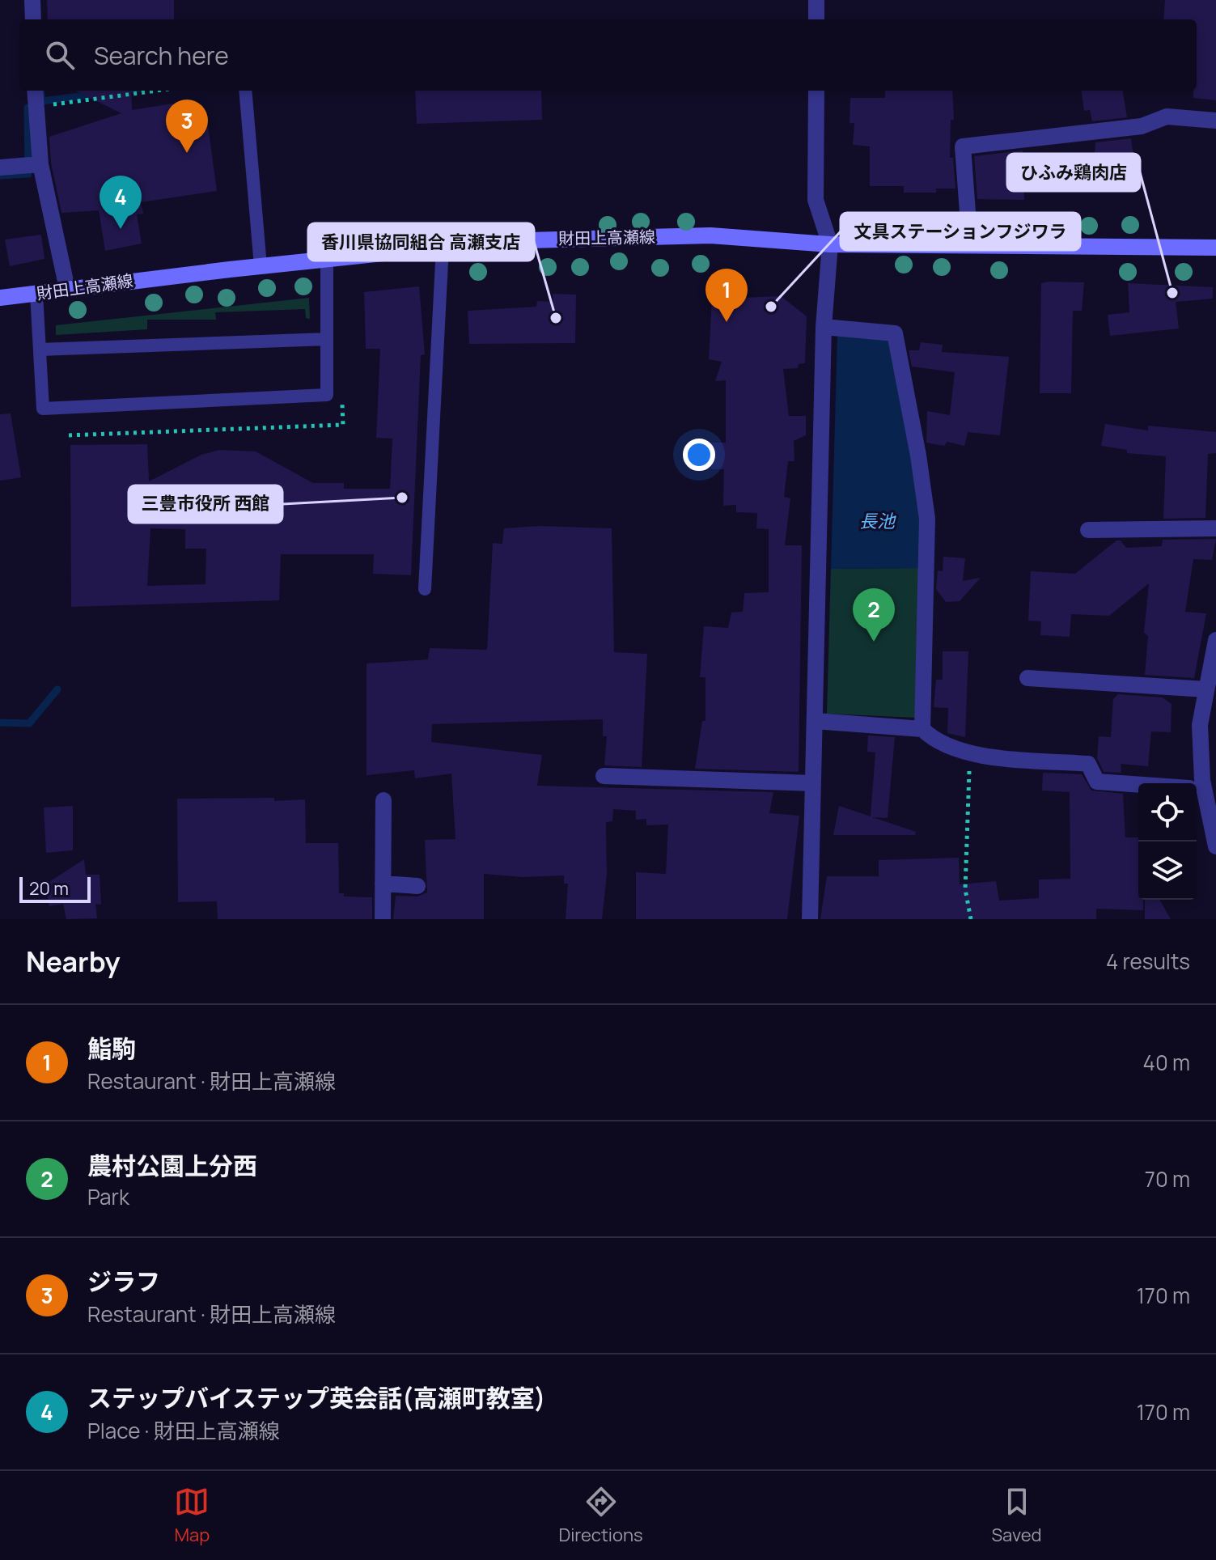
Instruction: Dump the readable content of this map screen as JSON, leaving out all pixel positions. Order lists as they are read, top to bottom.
{
  "streets": {
    "main road": ["財田上高瀬線"]
  },
  "water": ["長池"],
  "places": [
    "ひふみ鶏肉店",
    "文具ステーションフジワラ",
    "香川県協同組合 高瀬支店",
    "三豊市役所 西館"
  ],
  "scale_bar": "20 m",
  "page": {
    "search": "Search here",
    "pins": [
      "3",
      "4",
      "1",
      "2"
    ],
    "scale": "20 m",
    "heading": ["Nearby", "4 results"],
    "list": [
      {
        "mark": "1",
        "name": "鮨駒",
        "note": "Restaurant · 財田上高瀬線",
        "value": "40 m"
      },
      {
        "mark": "2",
        "name": "農村公園上分西",
        "note": "Park",
        "value": "70 m"
      },
      {
        "mark": "3",
        "name": "ジラフ",
        "note": "Restaurant · 財田上高瀬線",
        "value": "170 m"
      },
      {
        "mark": "4",
        "name": "ステップバイステップ英会話(高瀬町教室)",
        "note": "Place · 財田上高瀬線",
        "value": "170 m"
      }
    ],
    "nav": ["Map", "Directions", "Saved"]
  }
}
